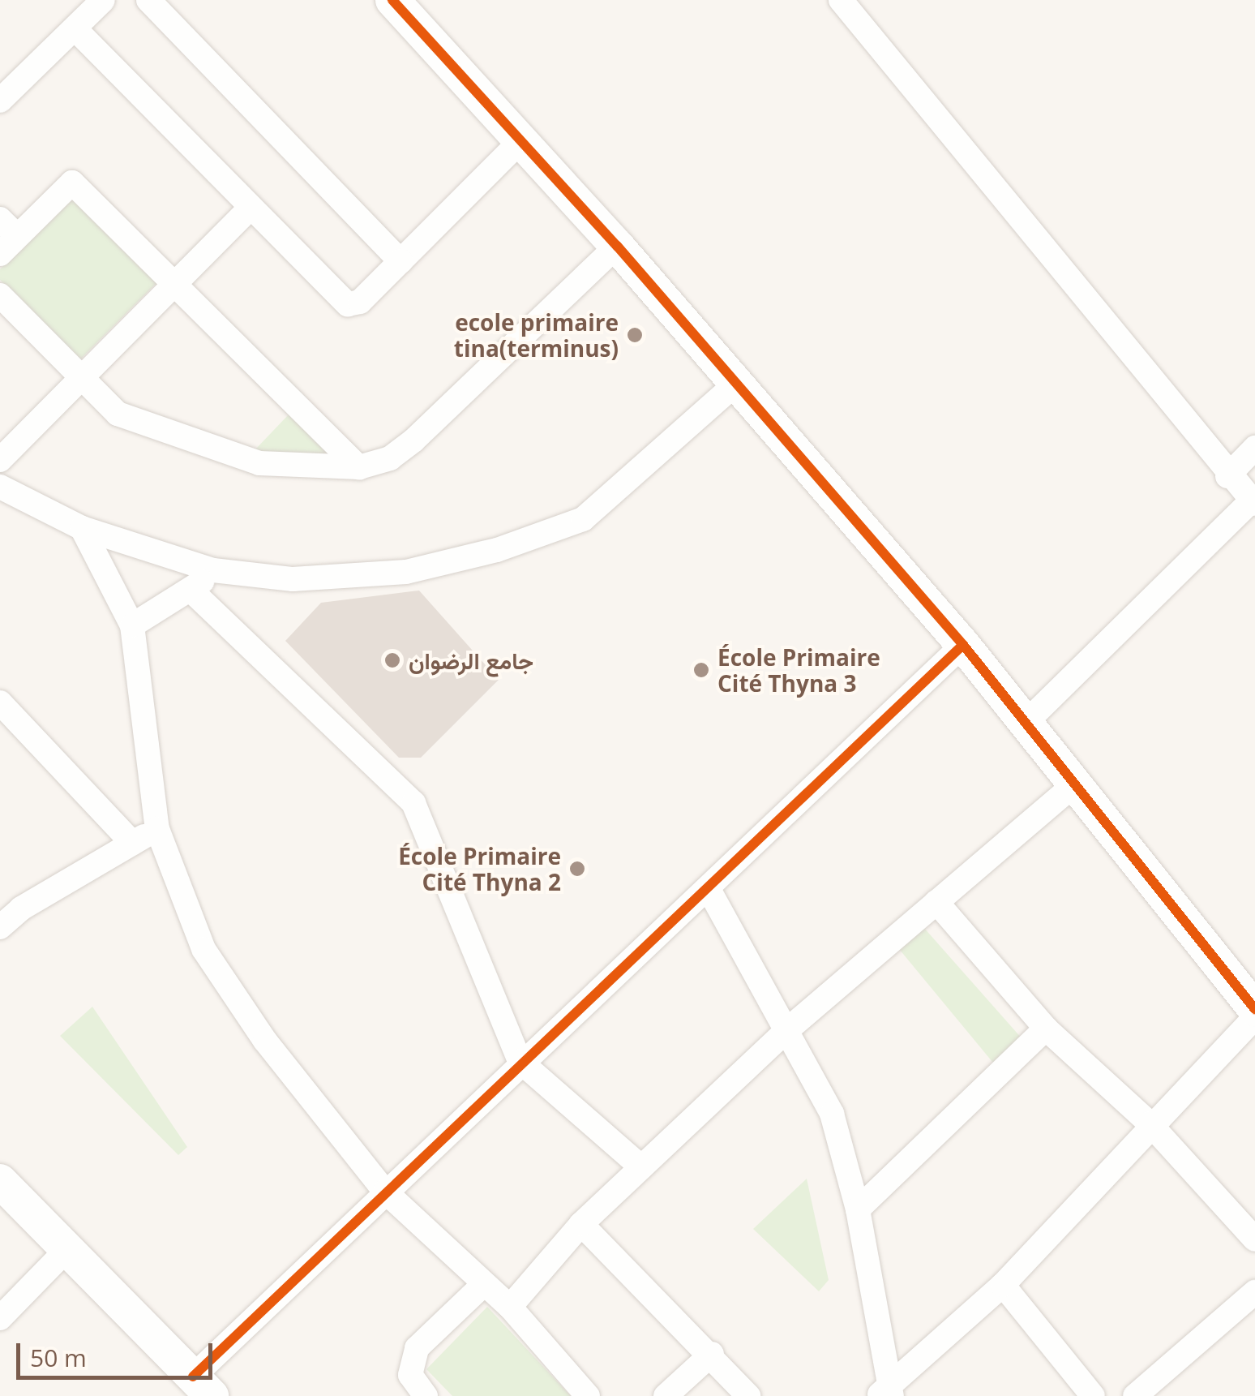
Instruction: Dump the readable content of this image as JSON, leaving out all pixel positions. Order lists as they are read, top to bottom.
{
  "places": [
    "ecole primaire tina(terminus)",
    "جامع الرضوان",
    "École Primaire Cité Thyna 3",
    "École Primaire Cité Thyna 2"
  ],
  "scale_bar": "50 m"
}
